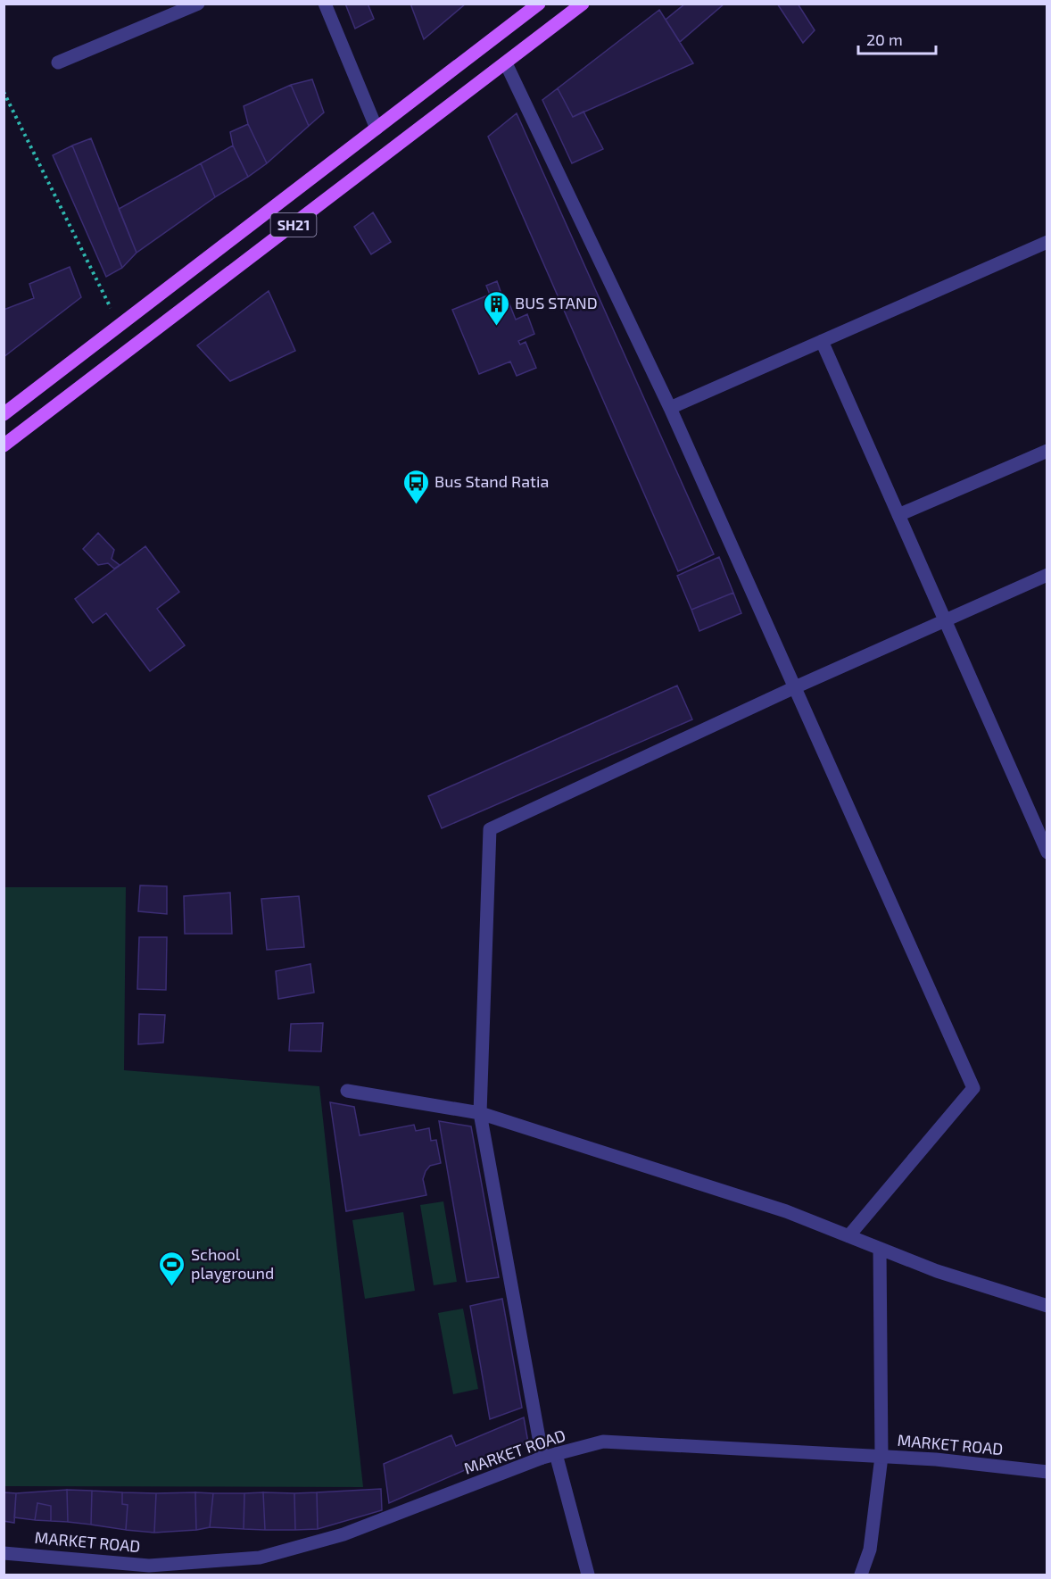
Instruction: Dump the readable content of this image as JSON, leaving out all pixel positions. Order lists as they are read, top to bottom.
{
  "streets": {
    "main road": ["SH21"],
    "street": ["MARKET ROAD"]
  },
  "places": {
    "building": ["BUS STAND"],
    "bus stop": ["Bus Stand Ratia"],
    "sports": ["School playground"]
  },
  "scale_bar": "20 m"
}
